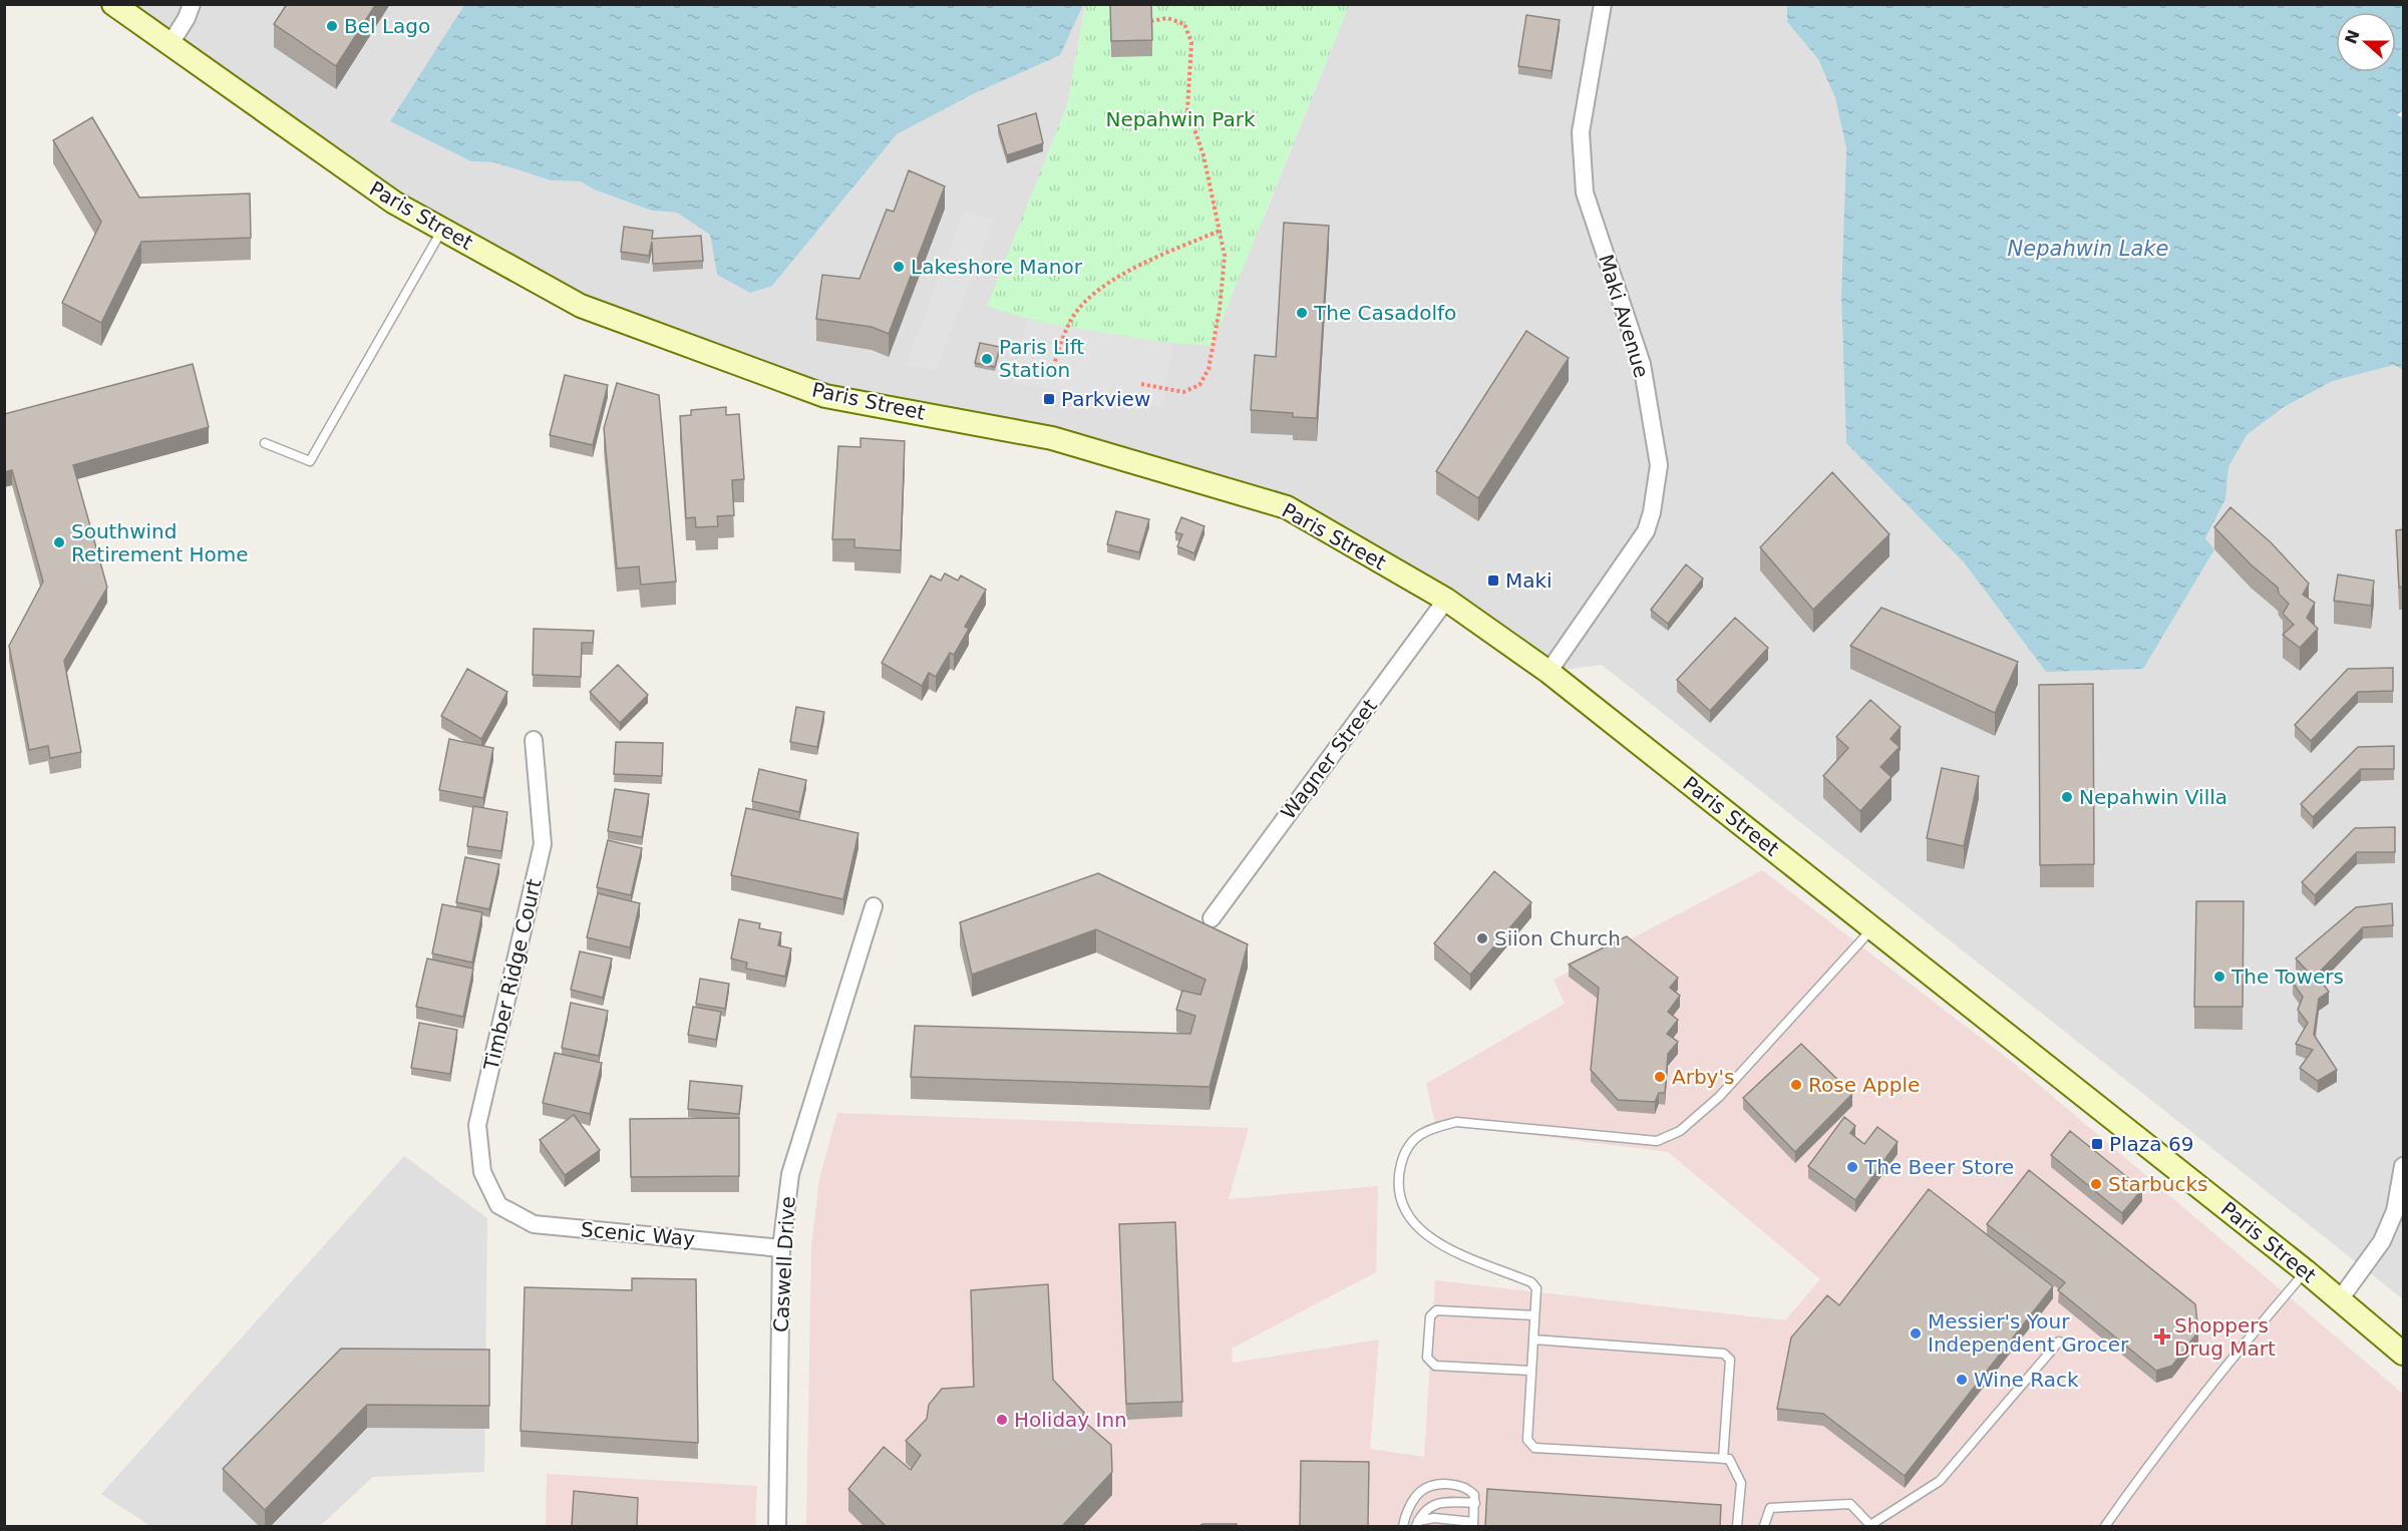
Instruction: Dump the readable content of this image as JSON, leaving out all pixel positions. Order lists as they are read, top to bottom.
{
  "streets": {
    "main road": ["Paris Street"],
    "street": [
      "Maki Avenue",
      "Wagner Street",
      "Timber Ridge Court",
      "Scenic Way",
      "Caswell Drive"
    ]
  },
  "crossings": [
    ["Paris Street", "Maki Avenue"],
    ["Paris Street", "Wagner Street"],
    ["Timber Ridge Court", "Scenic Way"],
    ["Scenic Way", "Caswell Drive"]
  ],
  "water": ["Nepahwin Lake"],
  "parks": ["Nepahwin Park"],
  "places": {
    "other": [
      "Bel Lago",
      "Lakeshore Manor",
      "The Casadolfo",
      "Paris Lift Station",
      "Southwind Retirement Home",
      "Nepahwin Villa",
      "Siion Church",
      "The Towers",
      "Arby's",
      "Rose Apple",
      "The Beer Store",
      "Starbucks",
      "Messier's Your Independent Grocer",
      "Wine Rack",
      "Holiday Inn"
    ],
    "transit": ["Parkview", "Maki", "Plaza 69"],
    "health": ["Shoppers Drug Mart"]
  },
  "north": "left"
}
